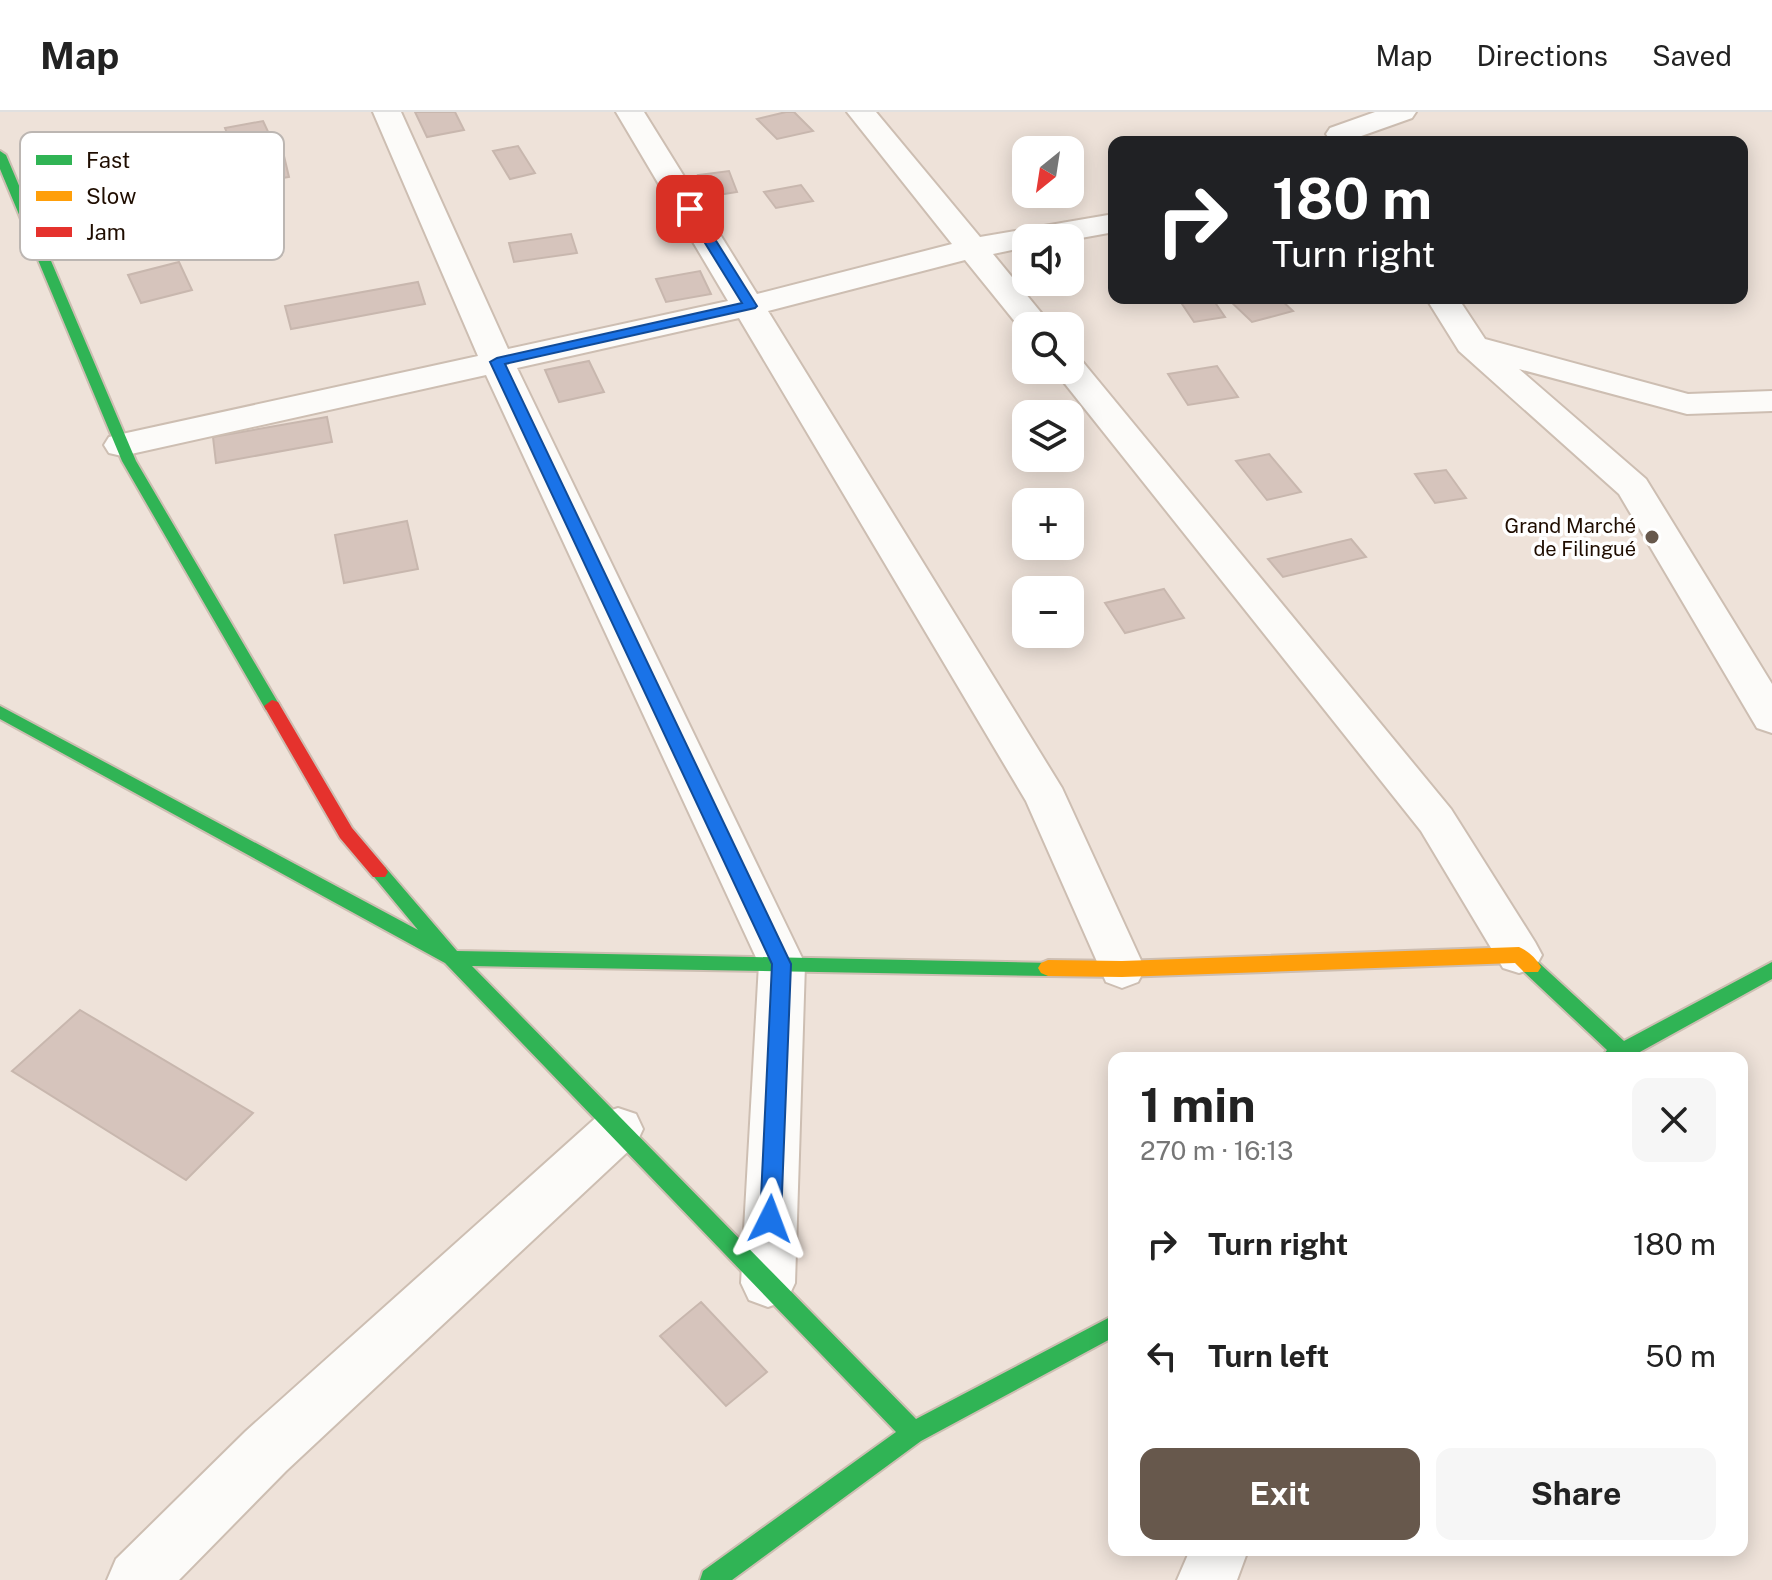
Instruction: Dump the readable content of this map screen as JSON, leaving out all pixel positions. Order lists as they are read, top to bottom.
{
  "places": ["Grand Marché de Filingué"],
  "legend": ["Fast", "Slow", "Jam"],
  "north": "bottom left",
  "page": {
    "header": "Map",
    "nav": ["Map", "Directions", "Saved"],
    "map_buttons": ["+", "−"],
    "turn": ["180 m", "Turn right"],
    "heading": ["1 min", "270 m · 16:13"],
    "list": [
      {
        "name": "Turn right",
        "value": "180 m"
      },
      {
        "name": "Turn left",
        "value": "50 m"
      }
    ],
    "buttons": ["Exit", "Share"]
  }
}
